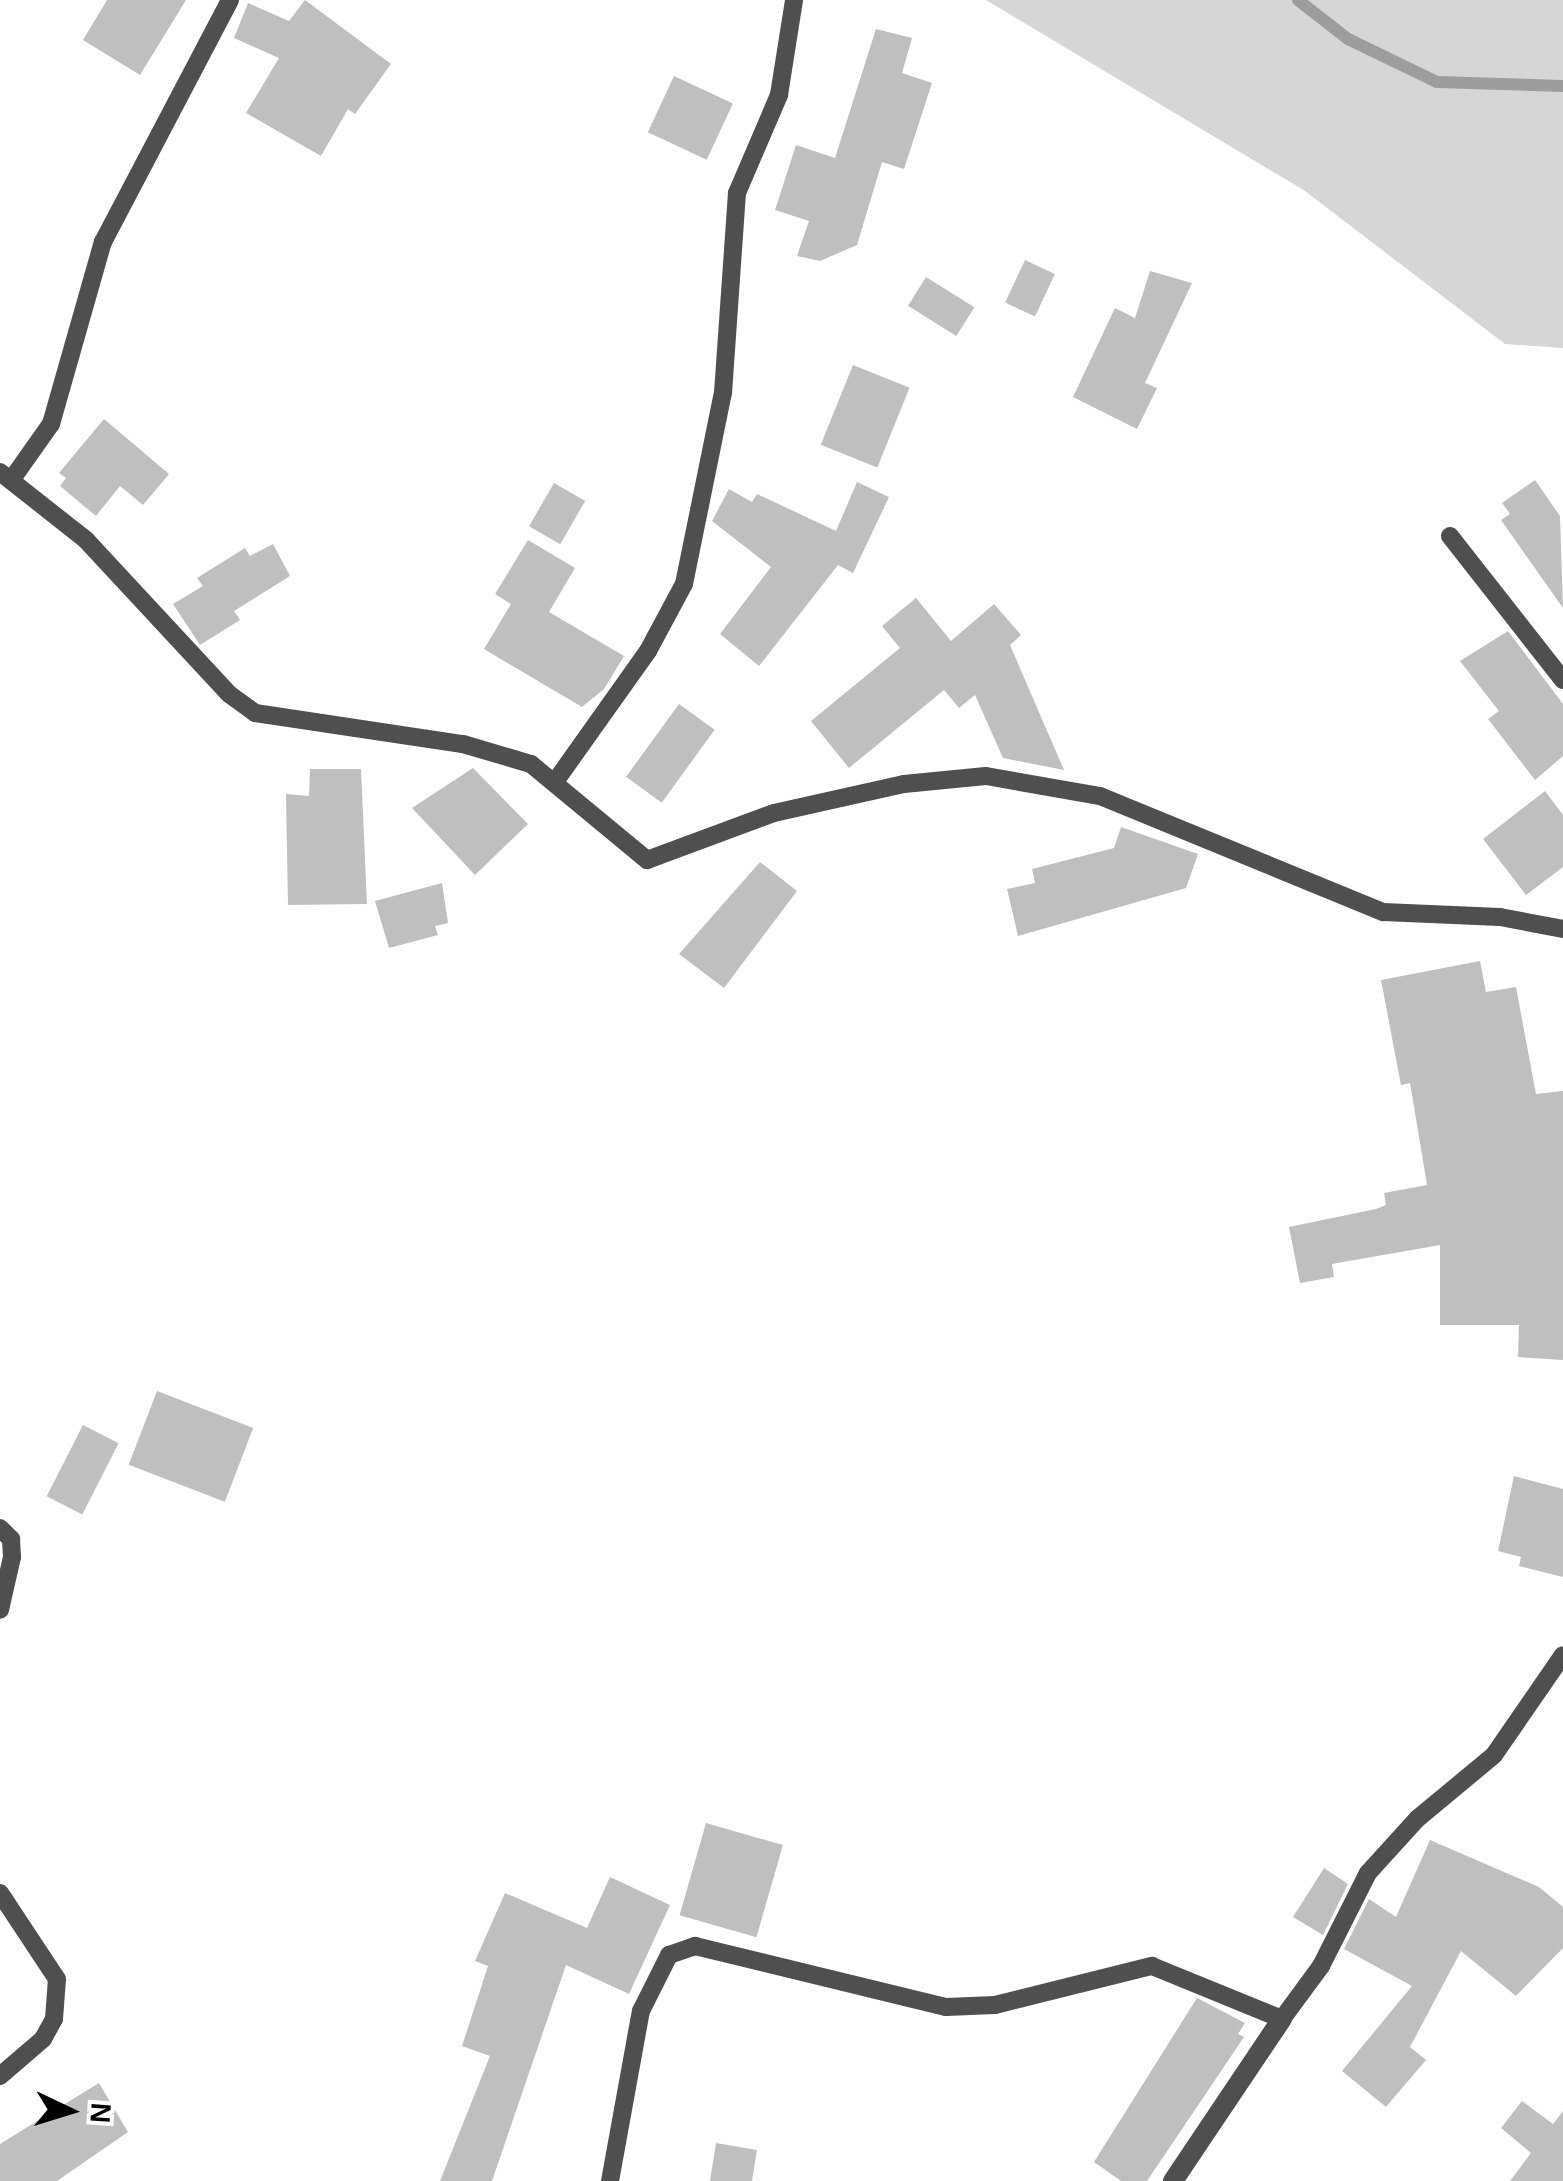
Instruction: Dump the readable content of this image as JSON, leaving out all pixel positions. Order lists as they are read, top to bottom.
{
  "north": "right"
}
